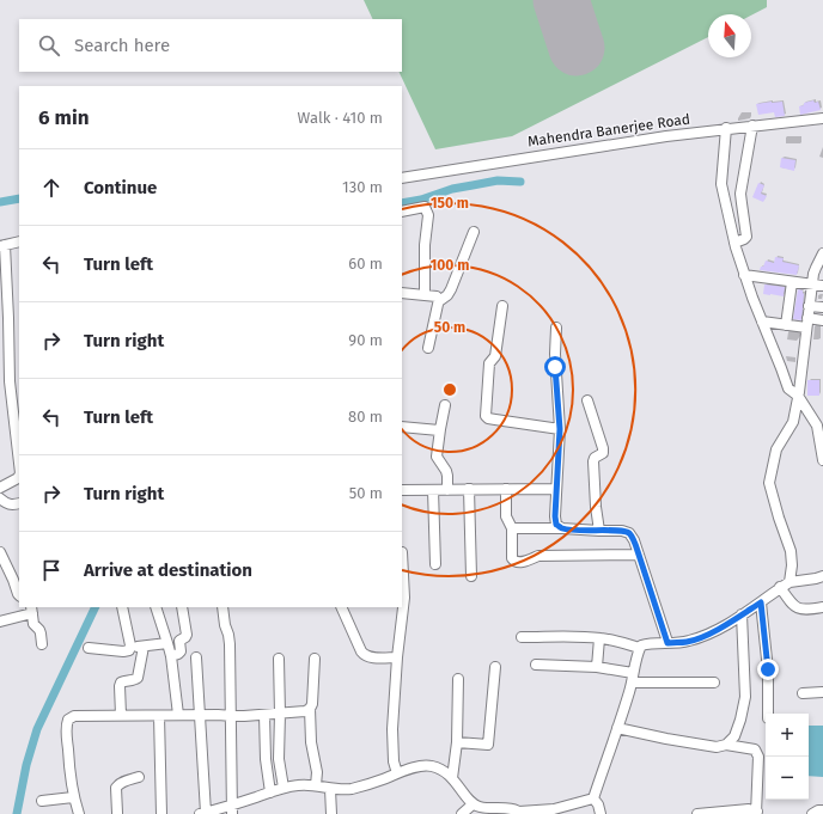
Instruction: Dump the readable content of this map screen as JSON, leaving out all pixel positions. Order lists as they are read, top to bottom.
{
  "streets": {
    "street": ["Mahendra Banerjee Road"]
  },
  "north": "top",
  "page": {
    "search": "Search here",
    "heading": ["6 min", "Walk · 410 m"],
    "list": [
      ["Continue", "130 m"],
      ["Turn left", "60 m"],
      ["Turn right", "90 m"],
      ["Turn left", "80 m"],
      ["Turn right", "50 m"],
      "Arrive at destination"
    ],
    "map_buttons": ["+", "−"]
  },
  "rings": ["150 m", "100 m", "50 m"]
}
